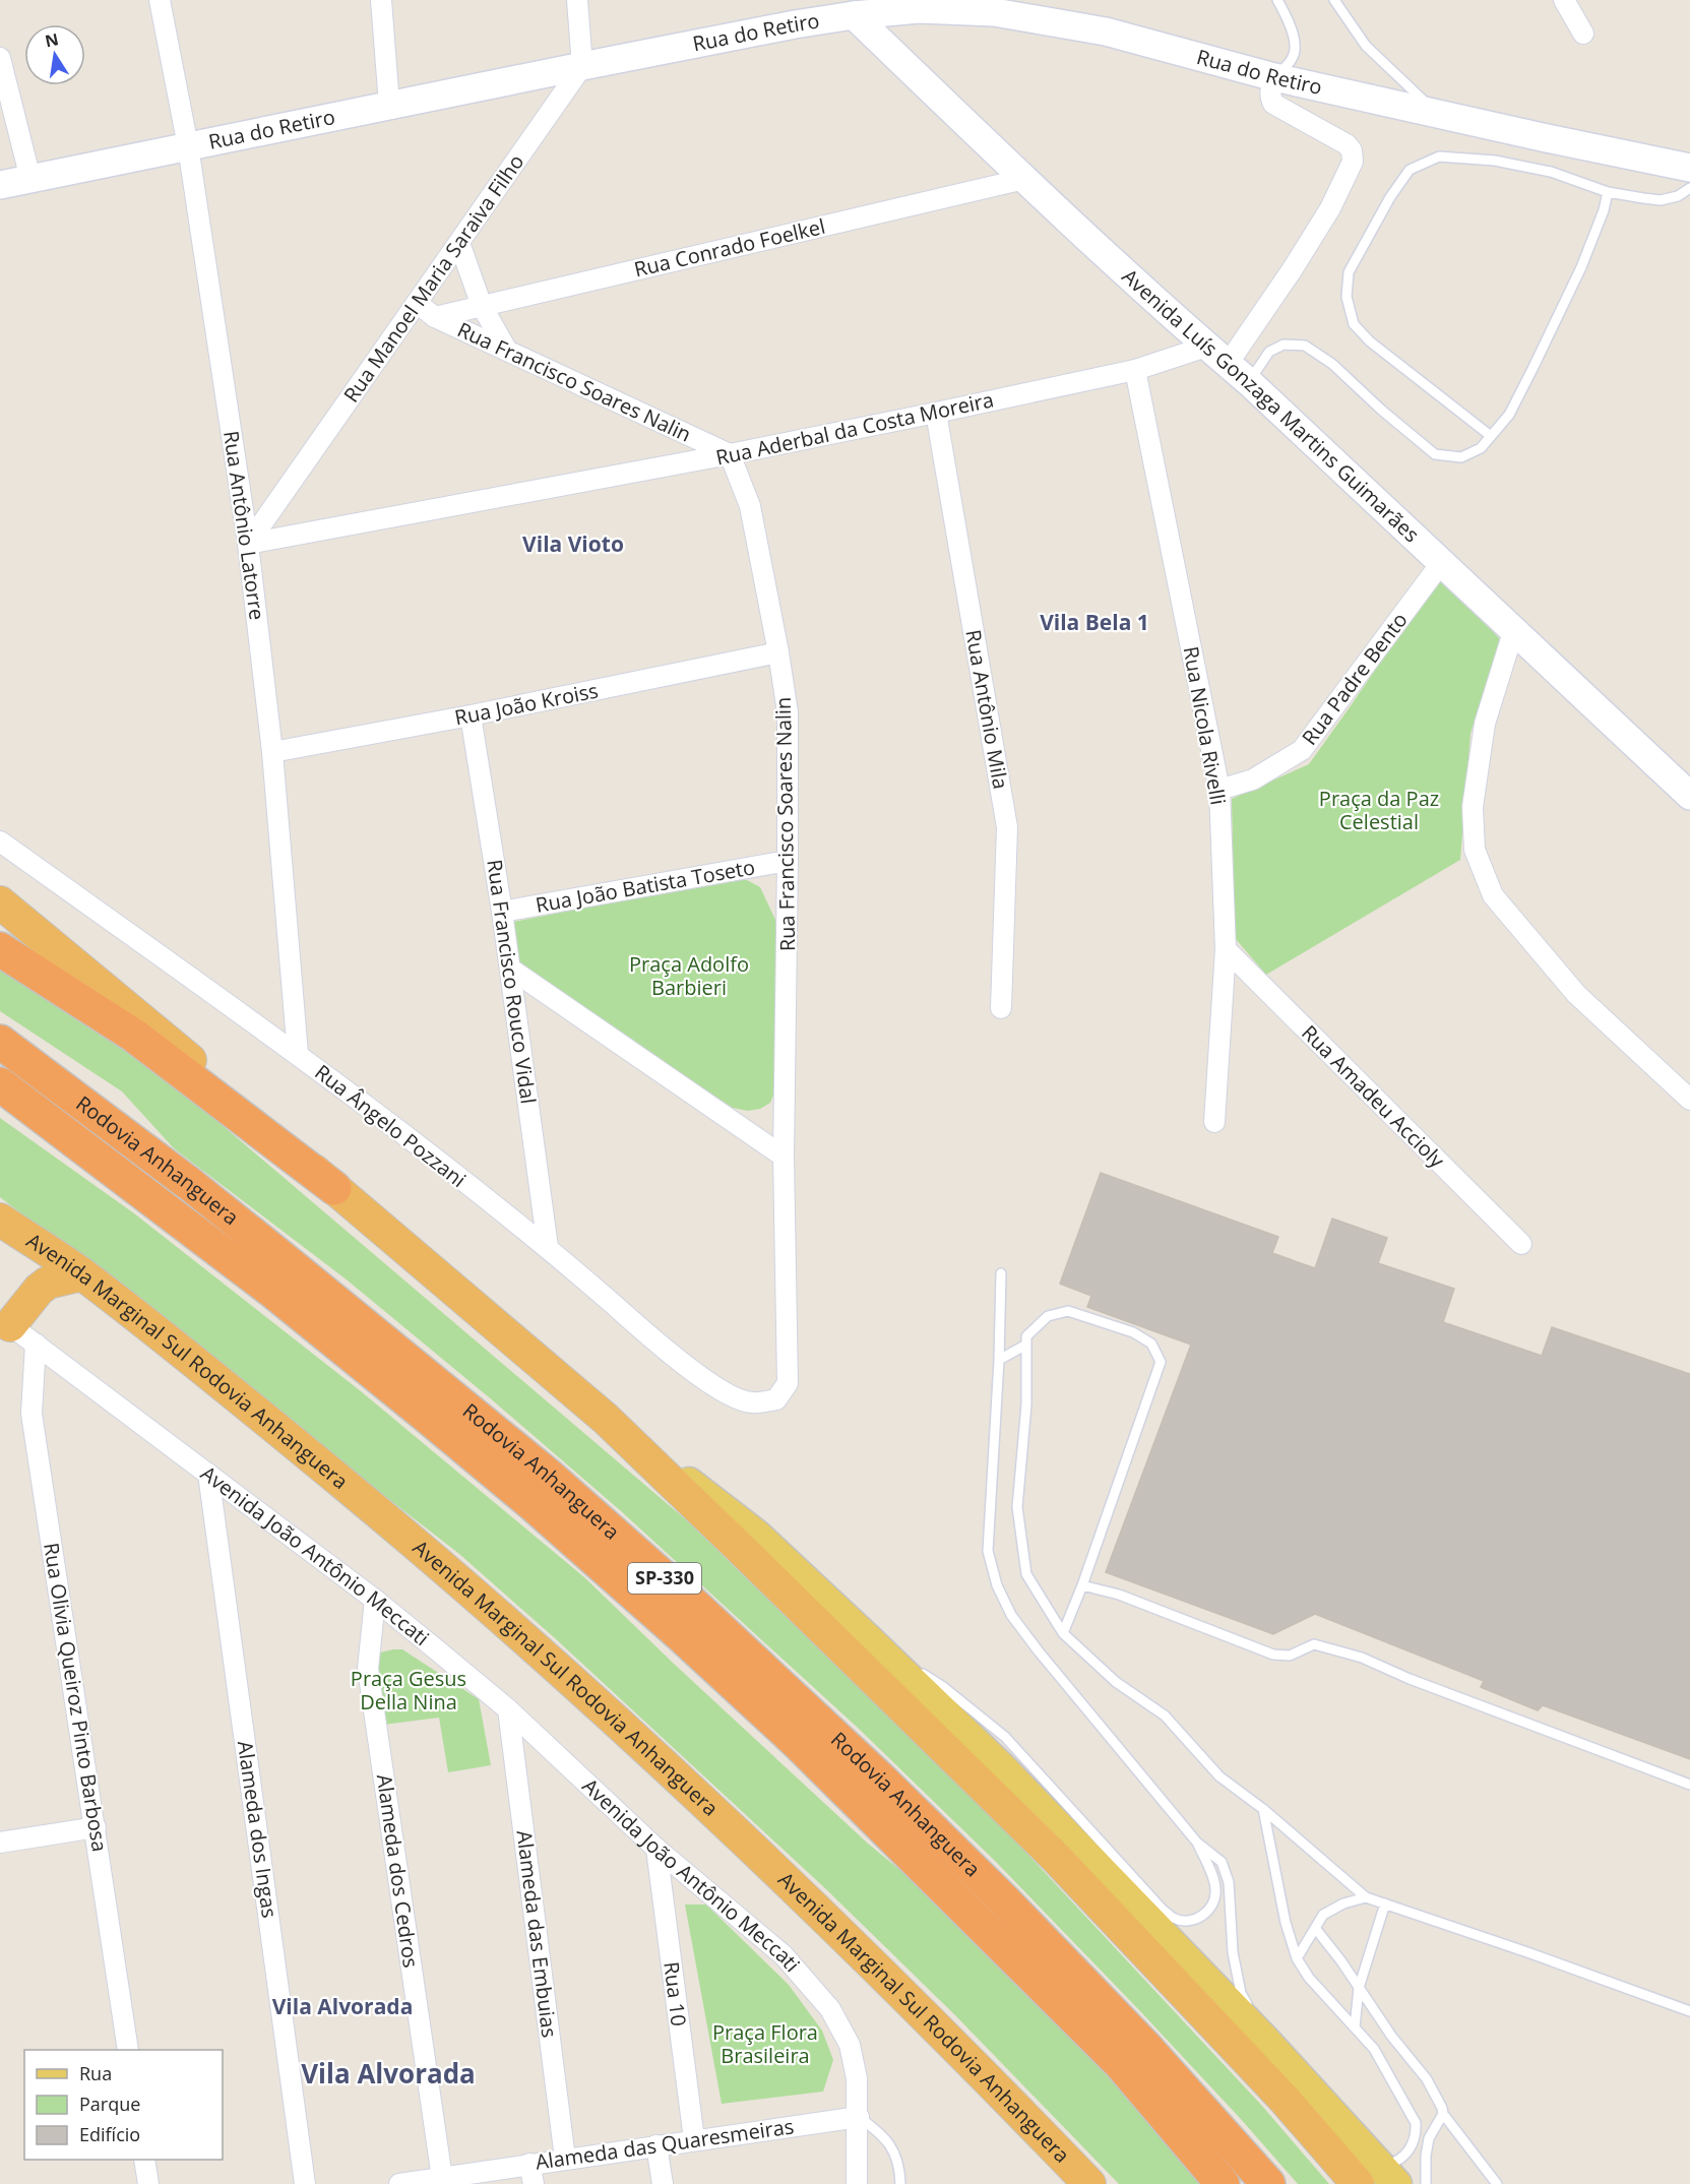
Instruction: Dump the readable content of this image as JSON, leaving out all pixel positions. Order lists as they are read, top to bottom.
{
  "streets": {
    "highway": ["Rodovia Anhanguera", "Avenida Marginal Sul Rodovia Anhanguera", "SP-330"],
    "main road": ["Rua do Retiro", "Avenida Luís Gonzaga Martins Guimarães"],
    "street": [
      "Rua Conrado Foelkel",
      "Rua Manoel Maria Saraiva Filho",
      "Rua Francisco Soares Nalin",
      "Rua Aderbal da Costa Moreira",
      "Rua Antônio Latorre",
      "Rua Padre Bento",
      "Rua João Kroiss",
      "Rua Antônio Mila",
      "Rua Nicola Rivelli",
      "Rua João Batista Toseto",
      "Rua Francisco Rouco Vidal",
      "Rua Amadeu Accioly",
      "Rua Ângelo Pozzani",
      "Avenida João Antônio Meccati",
      "Rua Olivia Queiroz Pinto Barbosa",
      "Alameda dos Ingas",
      "Alameda dos Cedros",
      "Alameda das Embuias",
      "Rua 10",
      "Alameda das Quaresmeiras"
    ]
  },
  "crossings": [
    ["Rua do Retiro", "Rua Manoel Maria Saraiva Filho"],
    ["Rua do Retiro", "Avenida Luís Gonzaga Martins Guimarães"],
    ["Rua do Retiro", "Rua Antônio Latorre"],
    ["Rua Conrado Foelkel", "Rua Francisco Soares Nalin"],
    ["Rua Conrado Foelkel", "Avenida Luís Gonzaga Martins Guimarães"],
    ["Rua Manoel Maria Saraiva Filho", "Rua Francisco Soares Nalin"],
    ["Rua Manoel Maria Saraiva Filho", "Rua Aderbal da Costa Moreira"],
    ["Rua Manoel Maria Saraiva Filho", "Rua Antônio Latorre"],
    ["Rua Francisco Soares Nalin", "Rua Aderbal da Costa Moreira"],
    ["Rua Francisco Soares Nalin", "Rua João Kroiss"],
    ["Rua Francisco Soares Nalin", "Rua João Batista Toseto"],
    ["Rua Francisco Soares Nalin", "Rua Ângelo Pozzani"],
    ["Avenida Luís Gonzaga Martins Guimarães", "Rua Aderbal da Costa Moreira"],
    ["Avenida Luís Gonzaga Martins Guimarães", "Rua Padre Bento"],
    ["Rua Aderbal da Costa Moreira", "Rua Antônio Latorre"],
    ["Rua Aderbal da Costa Moreira", "Rua Antônio Mila"],
    ["Rua Aderbal da Costa Moreira", "Rua Nicola Rivelli"],
    ["Rua Antônio Latorre", "Rua João Kroiss"],
    ["Rua Antônio Latorre", "Rua Ângelo Pozzani"],
    ["Rua Padre Bento", "Rua Nicola Rivelli"],
    ["Rua João Kroiss", "Rua Francisco Rouco Vidal"],
    ["Rua Nicola Rivelli", "Rua Amadeu Accioly"],
    ["Rua João Batista Toseto", "Rua Francisco Rouco Vidal"],
    ["Rua Francisco Rouco Vidal", "Rua Ângelo Pozzani"],
    ["Avenida João Antônio Meccati", "Rua Olivia Queiroz Pinto Barbosa"],
    ["Avenida João Antônio Meccati", "Alameda dos Ingas"],
    ["Avenida João Antônio Meccati", "Alameda dos Cedros"],
    ["Avenida João Antônio Meccati", "Alameda das Embuias"],
    ["Avenida João Antônio Meccati", "Rua 10"],
    ["Avenida João Antônio Meccati", "Alameda das Quaresmeiras"],
    ["Alameda dos Cedros", "Alameda das Quaresmeiras"],
    ["Alameda das Embuias", "Alameda das Quaresmeiras"],
    ["Rua 10", "Alameda das Quaresmeiras"]
  ],
  "districts": [
    "Vila Vioto",
    "Vila Bela 1",
    "Vila Alvorada",
    "Vila Alvorada"
  ],
  "parks": [
    "Praça da Paz Celestial",
    "Praça Adolfo Barbieri",
    "Praça Gesus Della Nina",
    "Praça Flora Brasileira"
  ],
  "legend": ["Rua", "Parque", "Edifício"],
  "north": "top"
}
